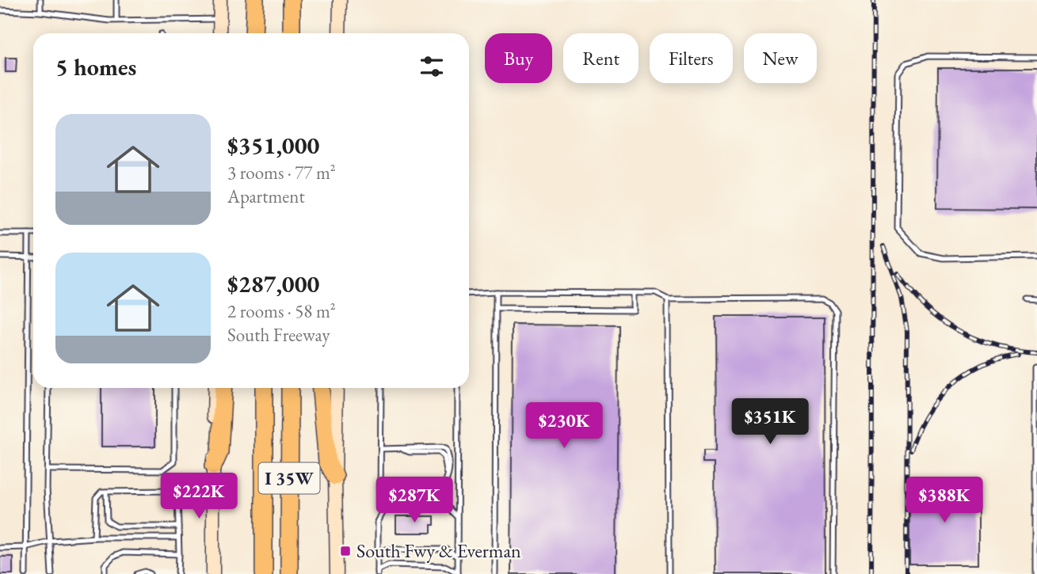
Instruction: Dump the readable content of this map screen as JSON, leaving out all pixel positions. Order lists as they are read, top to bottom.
{
  "streets": {
    "highway": ["I 35W"]
  },
  "places": {
    "transit": ["South Fwy & Everman"]
  },
  "page": {
    "chip": [
      "Buy",
      "Rent",
      "Filters",
      "New"
    ],
    "heading": "5 homes",
    "list": [
      {
        "name": "$351,000",
        "note": "3 rooms · 77 m² · Apartment"
      },
      {
        "name": "$287,000",
        "note": "2 rooms · 58 m² · South Freeway"
      }
    ],
    "price": [
      "$351K",
      "$230K",
      "$222K",
      "$287K",
      "$388K"
    ]
  }
}
